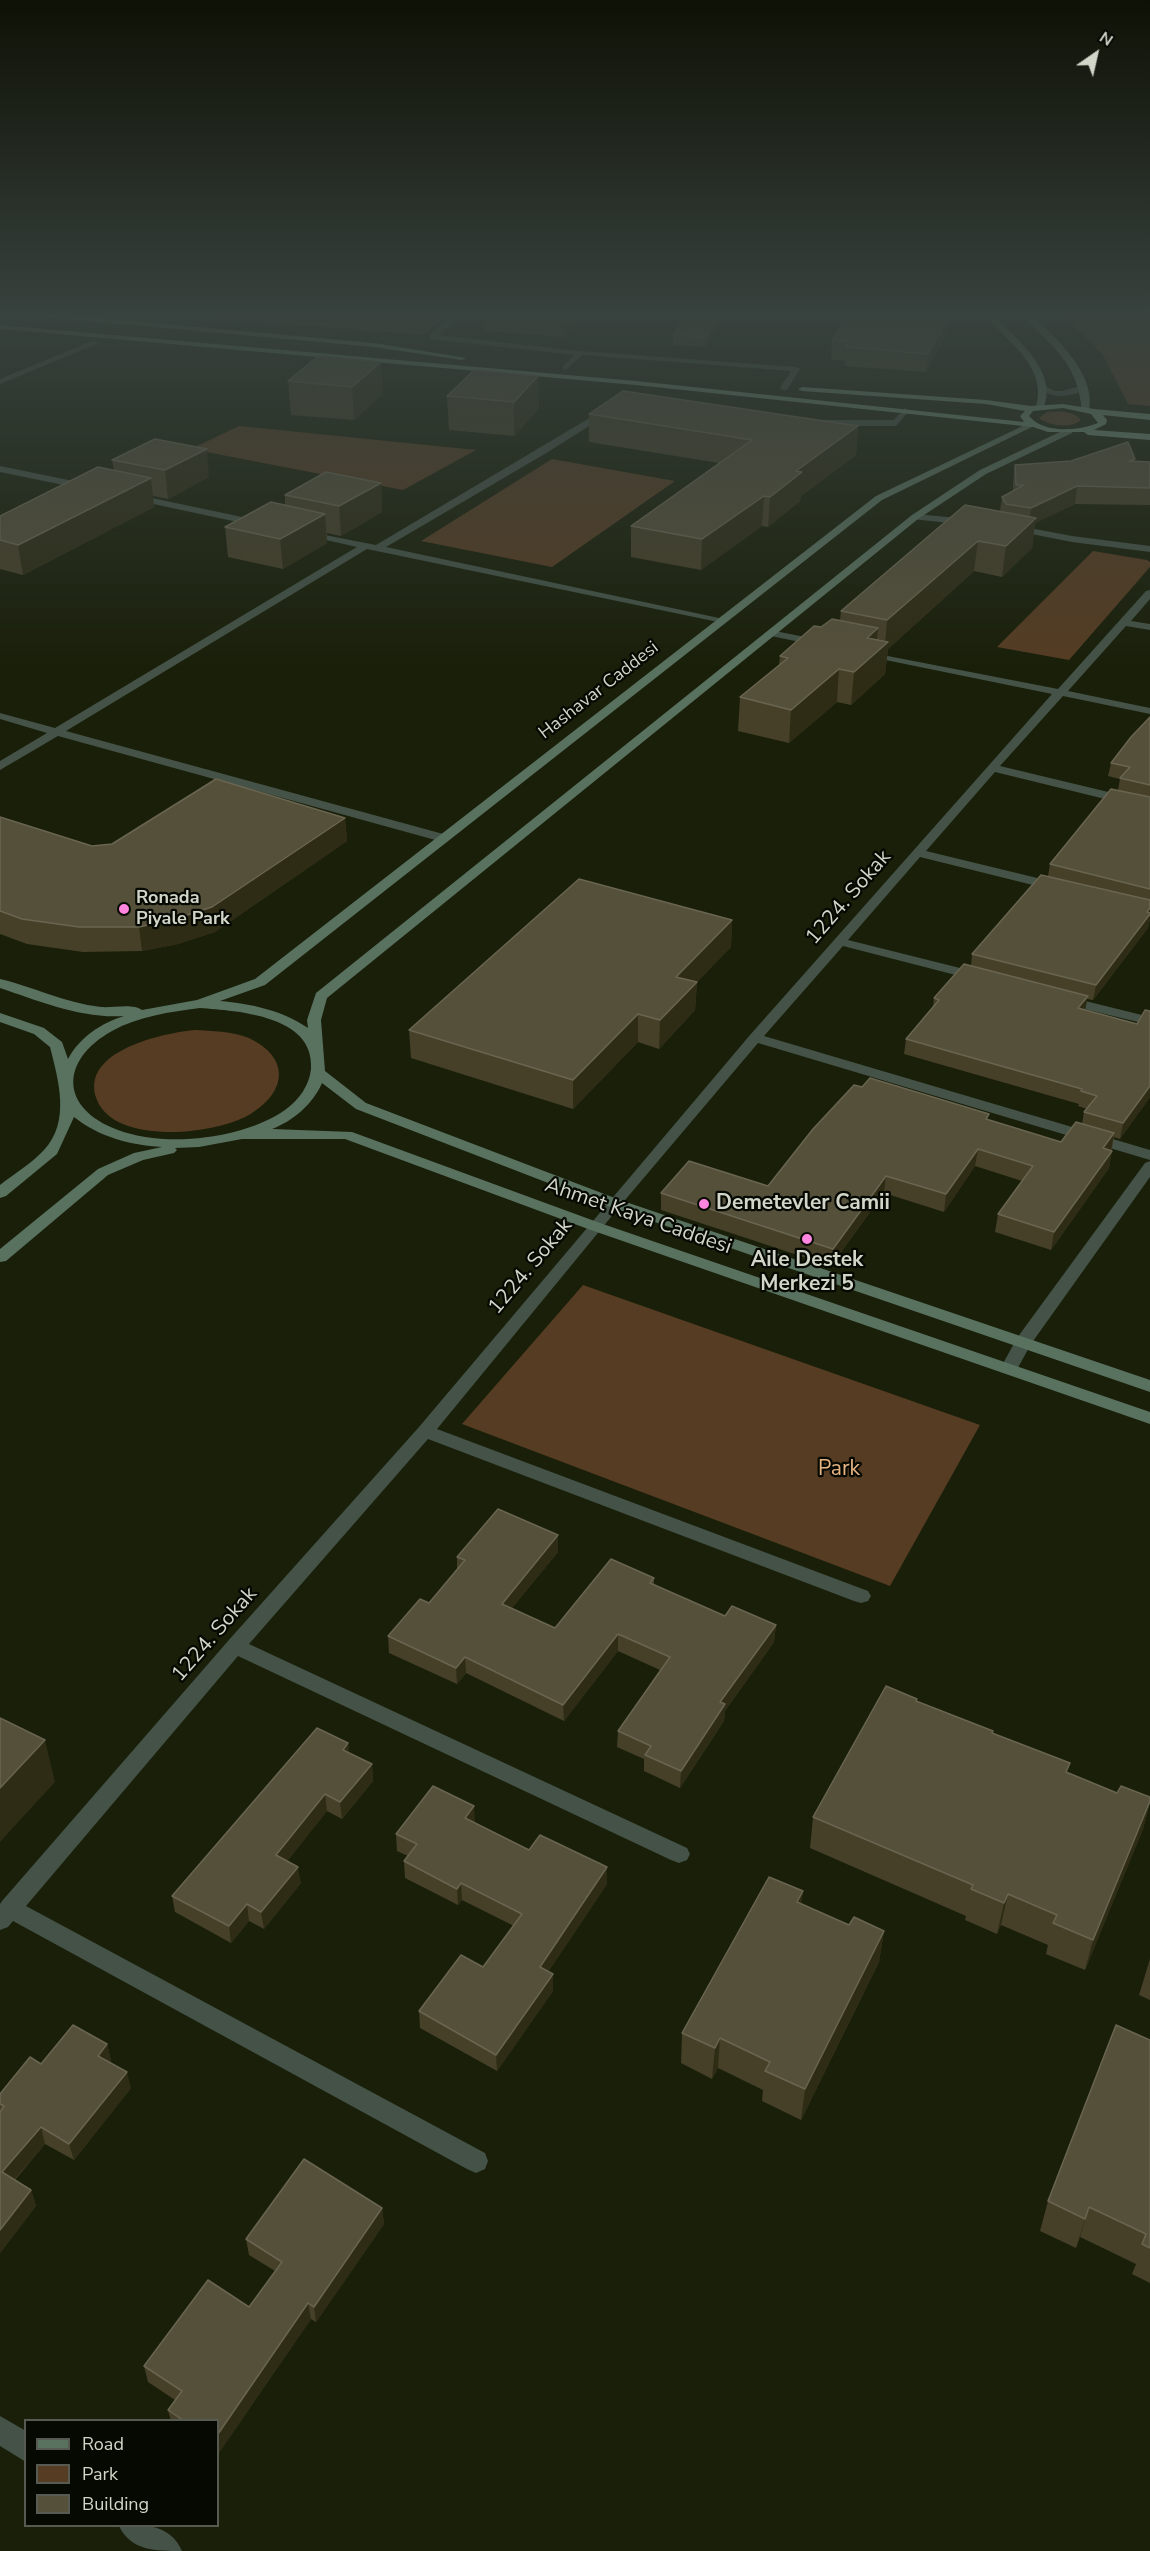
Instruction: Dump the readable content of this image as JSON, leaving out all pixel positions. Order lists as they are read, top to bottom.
{
  "streets": {
    "main road": ["Hashavar Caddesi", "Ahmet Kaya Caddesi"],
    "street": ["1224. Sokak"]
  },
  "crossings": [
    ["Hashavar Caddesi", "Ahmet Kaya Caddesi"],
    ["1224. Sokak", "Ahmet Kaya Caddesi"]
  ],
  "parks": ["Park"],
  "places": ["Ronada Piyale Park", "Demetevler Camii", "Aile Destek Merkezi 5"],
  "legend": ["Road", "Park", "Building"],
  "north": "top right"
}
